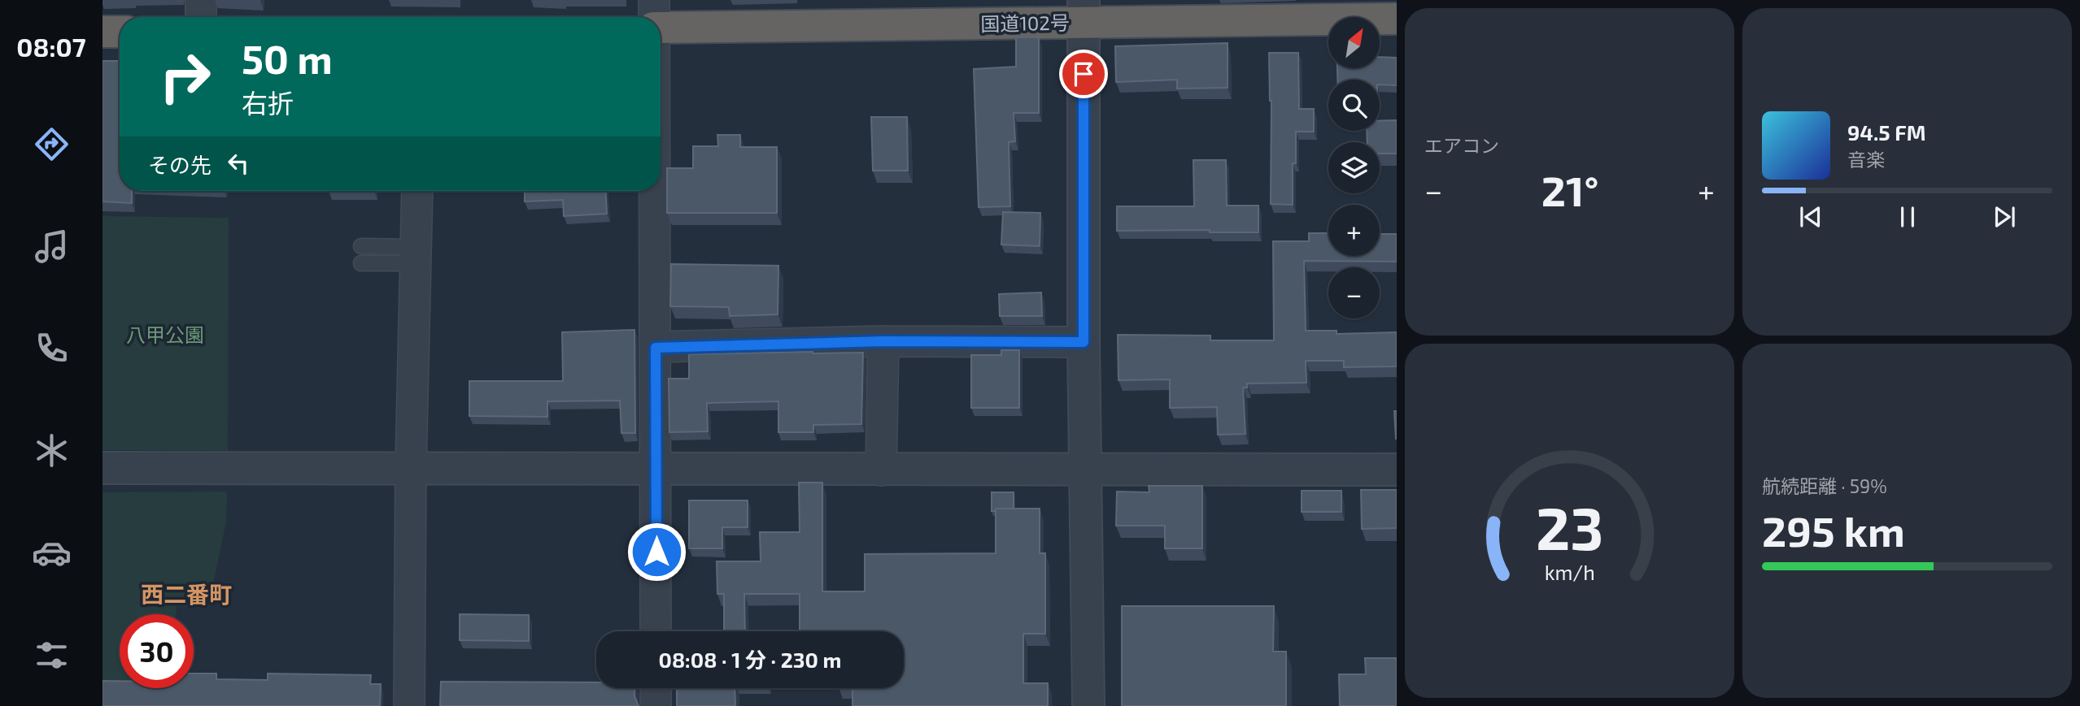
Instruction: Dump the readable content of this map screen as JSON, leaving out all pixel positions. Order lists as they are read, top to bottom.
{
  "streets": {
    "highway": ["国道102号"]
  },
  "districts": ["西二番町"],
  "parks": ["八甲公園"],
  "north": "top right",
  "page": {
    "tabs": "08:07",
    "tile": [
      "エアコン",
      ["航続距離 · 59%", "295 km"]
    ],
    "map_buttons": ["+", "−"],
    "turn": ["50 m", "右折"],
    "song": ["94.5 FM", "音楽"],
    "then": "その先",
    "heat": ["−", "21°", "+"],
    "limit": "30",
    "trip": "08:08 · 1 分 · 230 m",
    "gauge": ["23", "km/h"]
  }
}
